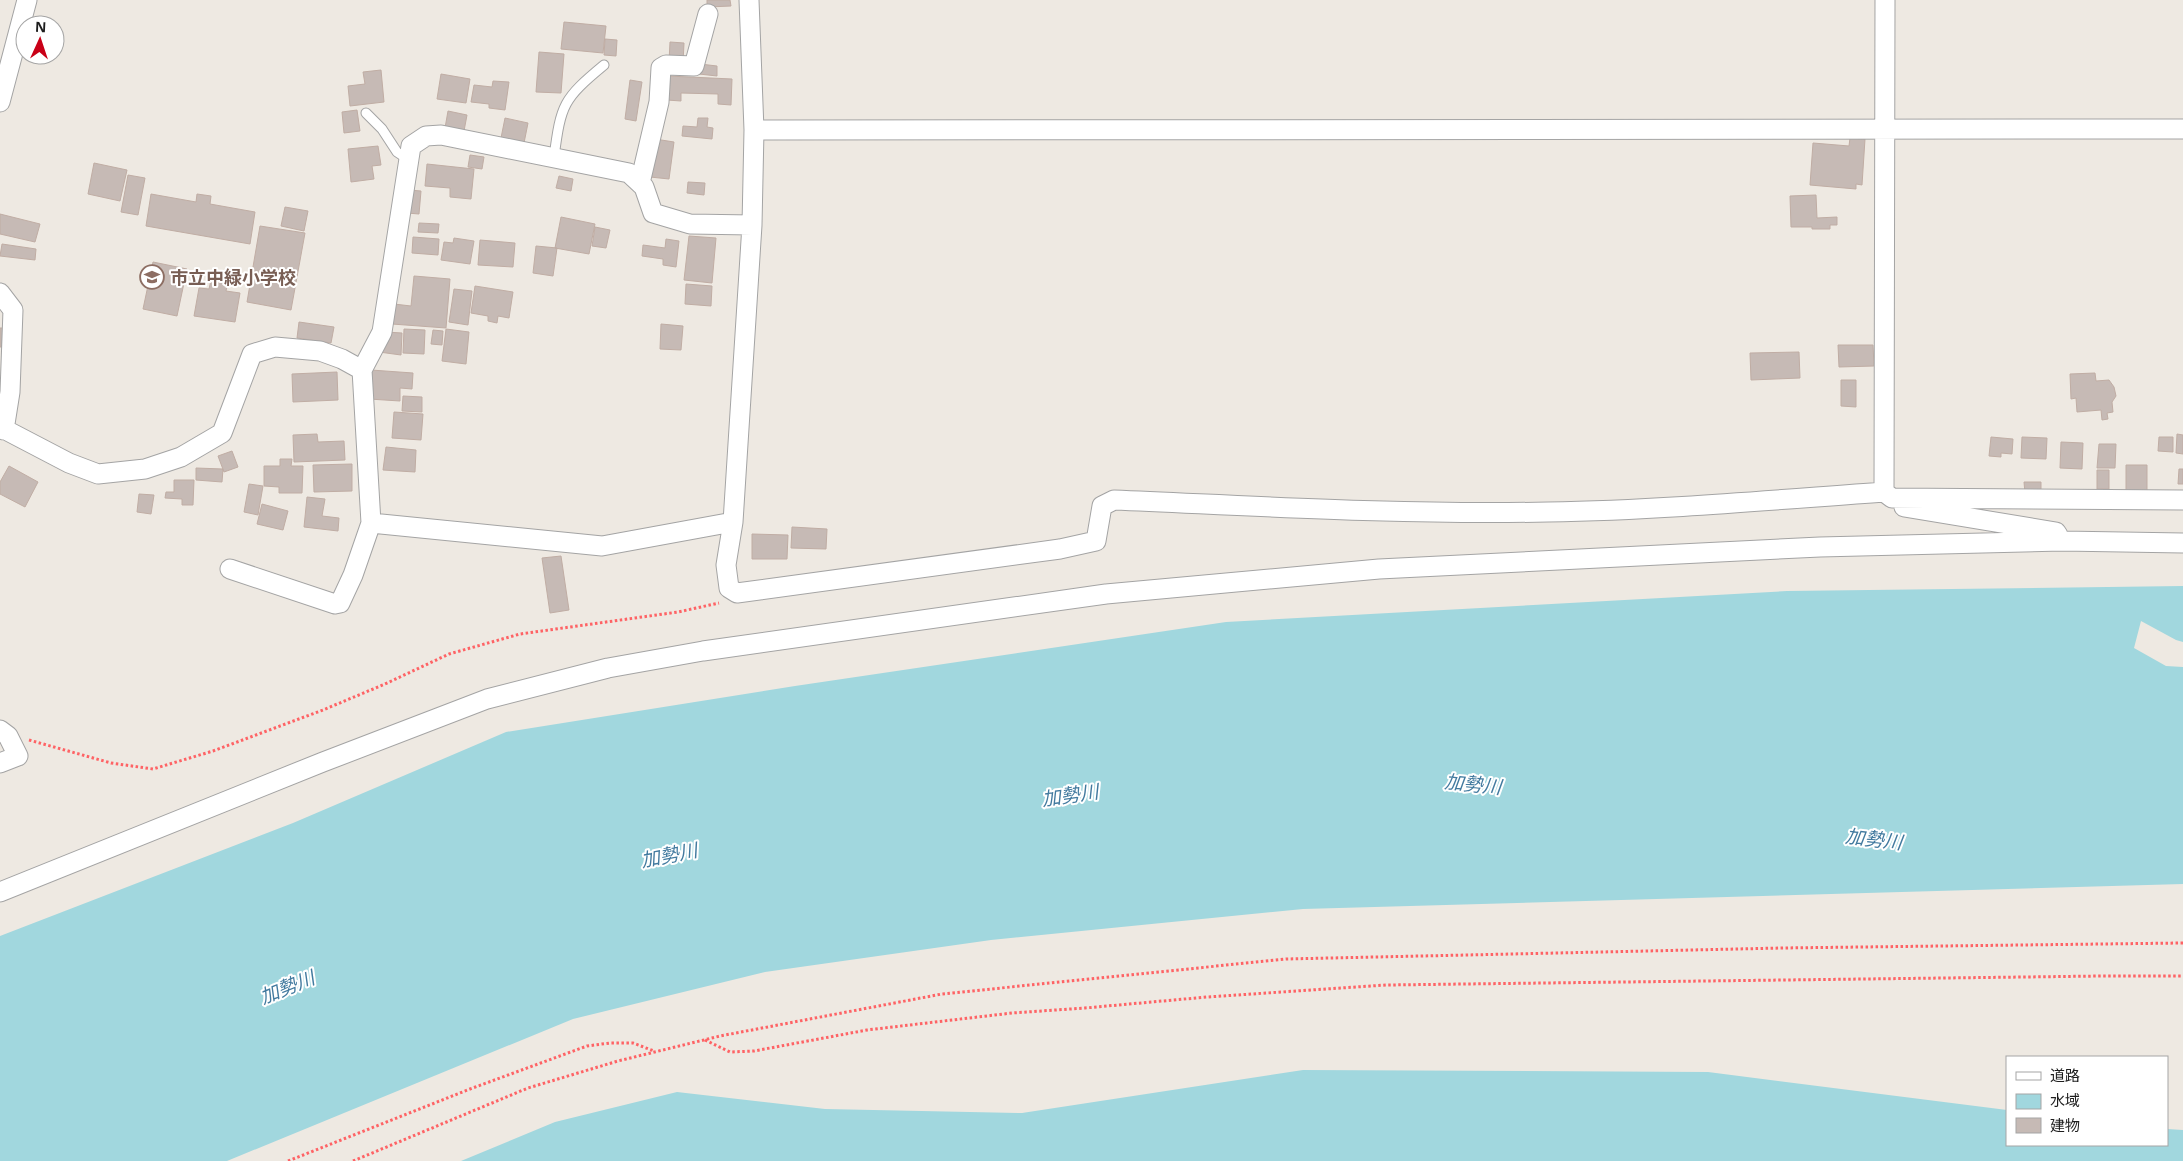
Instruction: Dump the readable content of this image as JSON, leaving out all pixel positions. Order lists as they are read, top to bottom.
{
  "water": ["加勢川"],
  "places": {
    "school or university": ["市立中緑小学校"]
  },
  "legend": ["道路", "水域", "建物"],
  "north": "top"
}
